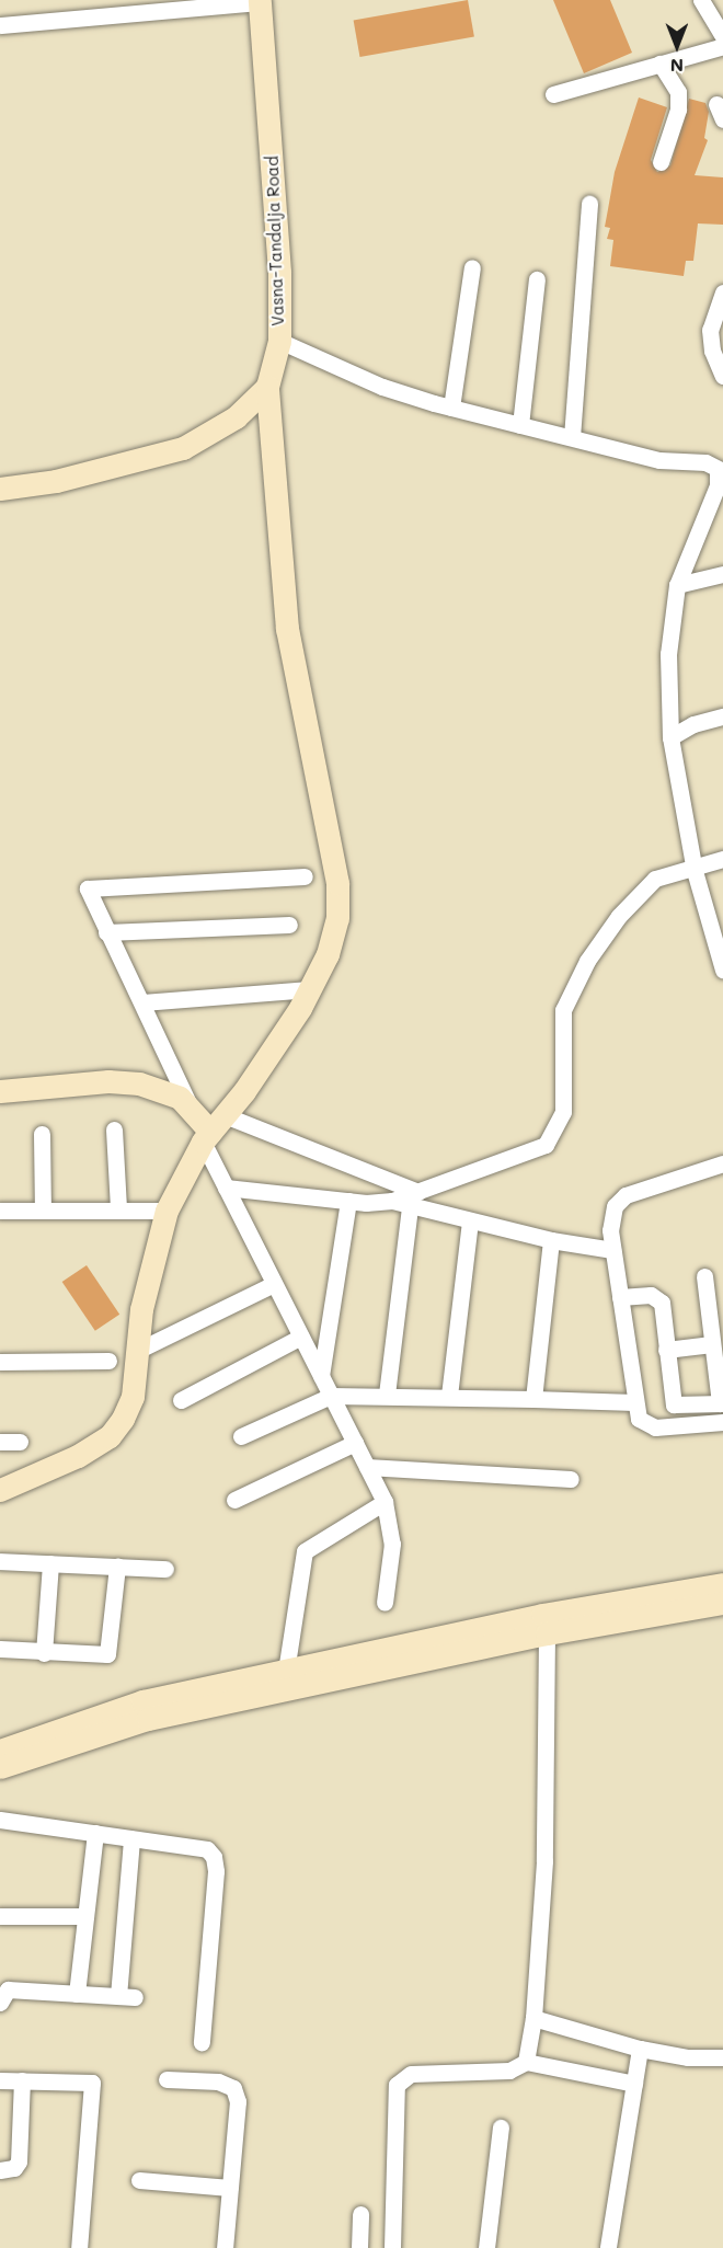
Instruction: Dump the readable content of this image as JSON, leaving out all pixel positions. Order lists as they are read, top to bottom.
{
  "streets": {
    "street": ["Vasna-Tandalja Road"]
  },
  "north": "bottom"
}
